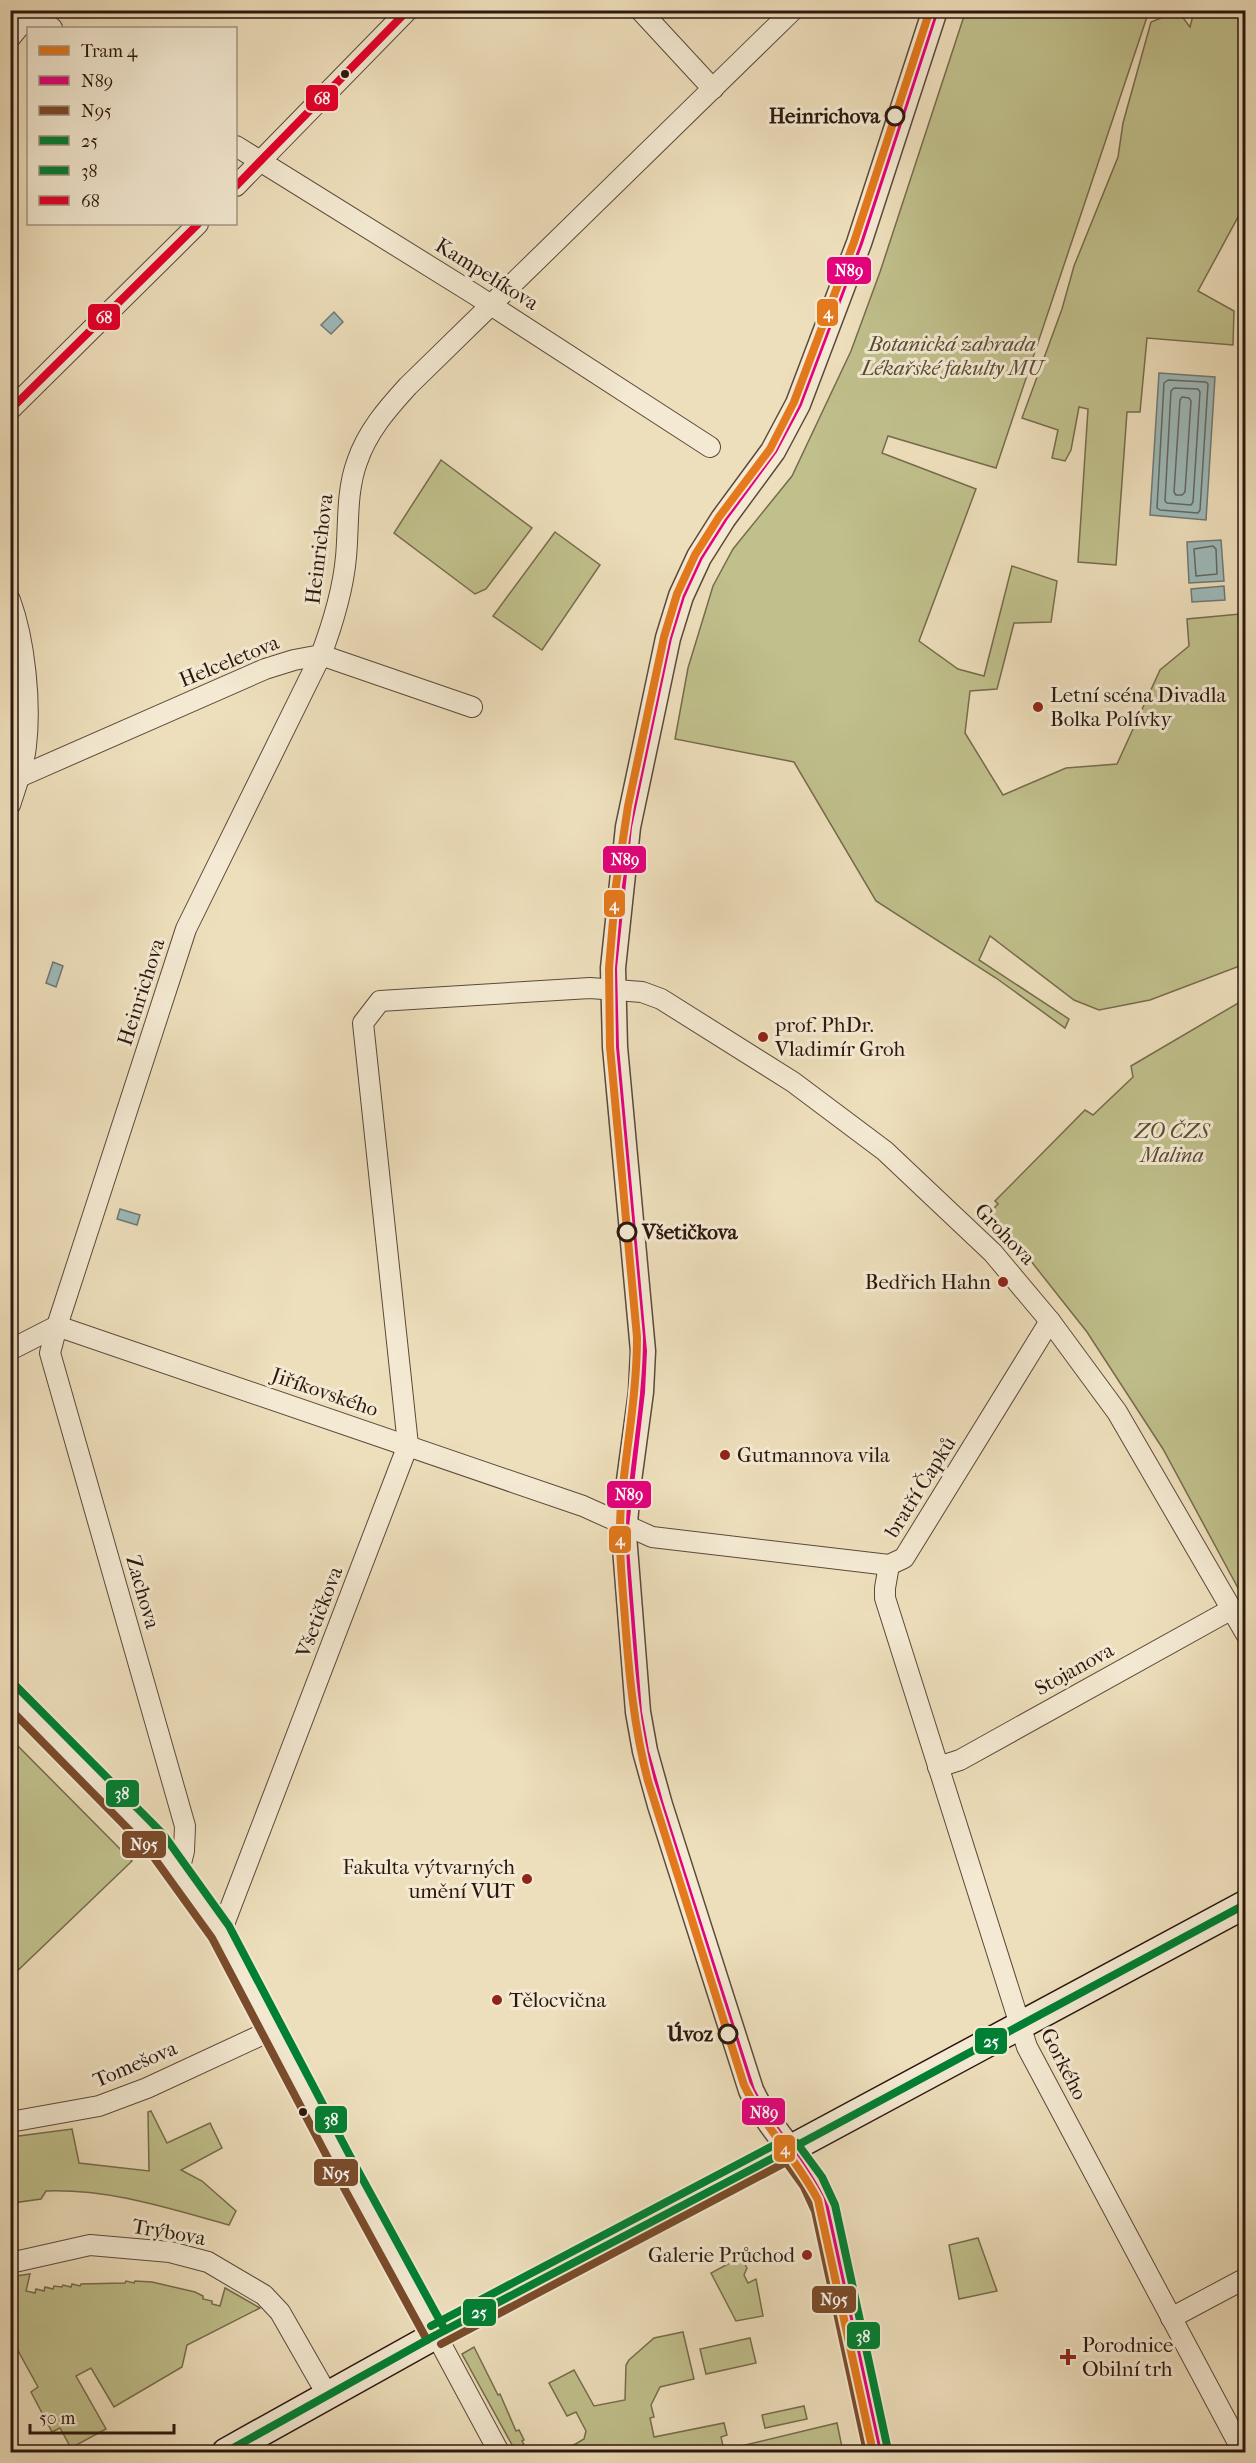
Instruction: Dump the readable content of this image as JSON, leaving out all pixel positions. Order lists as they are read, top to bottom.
{
  "streets": {
    "street": [
      "Kampelíkova",
      "Heinrichova",
      "Helceletova",
      "Grohova",
      "Jiříkovského",
      "bratří Čapků",
      "Zachova",
      "Všetičkova",
      "Stojanova",
      "Tomešova",
      "Gorkého",
      "Trýbova"
    ]
  },
  "crossings": [
    ["Kampelíkova", "Heinrichova"],
    ["Heinrichova", "Helceletova"],
    ["Heinrichova", "Jiříkovského"],
    ["Heinrichova", "Zachova"],
    ["Grohova", "bratří Čapků"],
    ["Grohova", "Všetičkova"],
    ["Grohova", "Stojanova"],
    ["Jiříkovského", "bratří Čapků"],
    ["Jiříkovského", "Zachova"],
    ["Jiříkovského", "Všetičkova"],
    ["bratří Čapků", "Gorkého"],
    ["Stojanova", "Gorkého"]
  ],
  "parks": ["Botanická zahrada Lékařské fakulty MU", "ZO ČZS Malina"],
  "places": {
    "other": [
      "Heinrichova",
      "Letní scéna Divadla Bolka Polívky",
      "prof. PhDr. Vladimír Groh",
      "Všetičkova",
      "Bedřich Hahn",
      "Gutmannova vila",
      "Fakulta výtvarných umění VUT",
      "Tělocvična",
      "Úvoz",
      "Galerie Průchod"
    ],
    "health": ["Porodnice Obilní trh"]
  },
  "lines": [
    "tram line 4",
    "transit line N89",
    "transit line 68",
    "transit line 38",
    "transit line N95",
    "transit line 25"
  ],
  "legend": [
    "Tram 4",
    "N89",
    "N95",
    "25",
    "38",
    "68"
  ],
  "scale_bar": "50 m"
}
